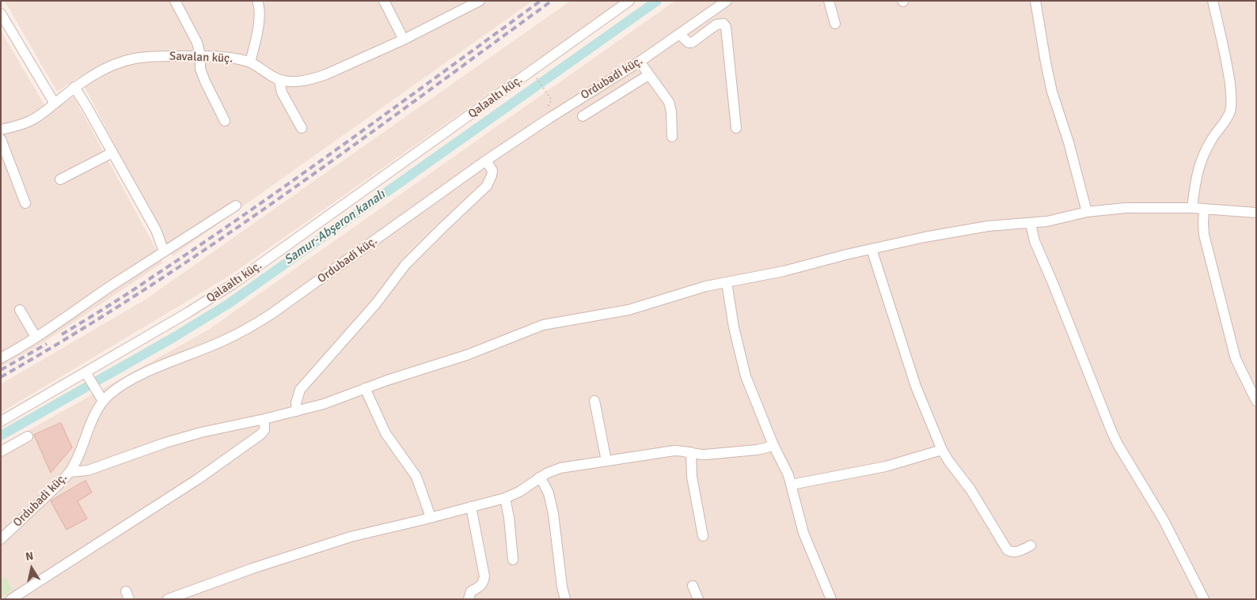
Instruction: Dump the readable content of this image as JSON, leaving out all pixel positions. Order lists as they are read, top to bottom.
{
  "streets": {
    "street": ["Savalan küç.", "Ordubadi küç.", "Qalaaltı küç."]
  },
  "water": ["Samur-Abşeron kanalı"],
  "north": "top"
}
